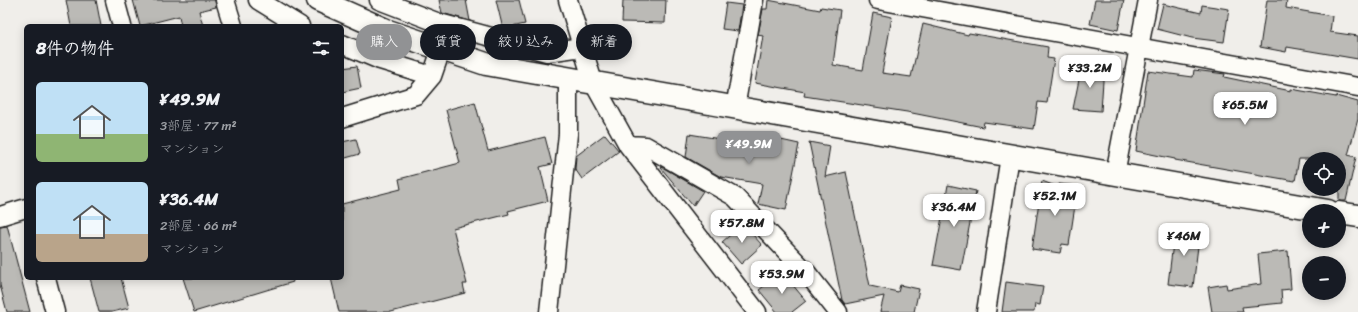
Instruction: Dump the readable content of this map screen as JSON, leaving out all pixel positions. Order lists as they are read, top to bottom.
{
  "page": {
    "chip": [
      "購入",
      "賃貸",
      "絞り込み",
      "新着"
    ],
    "heading": "8件の物件",
    "price": [
      "¥33.2M",
      "¥65.5M",
      "¥49.9M",
      "¥52.1M",
      "¥36.4M",
      "¥57.8M",
      "¥46M",
      "¥53.9M"
    ],
    "list": [
      {
        "name": "¥49.9M",
        "note": "3部屋 · 77 m² · マンション"
      },
      {
        "name": "¥36.4M",
        "note": "2部屋 · 66 m² · マンション"
      }
    ],
    "map_buttons": ["+", "−"]
  }
}
